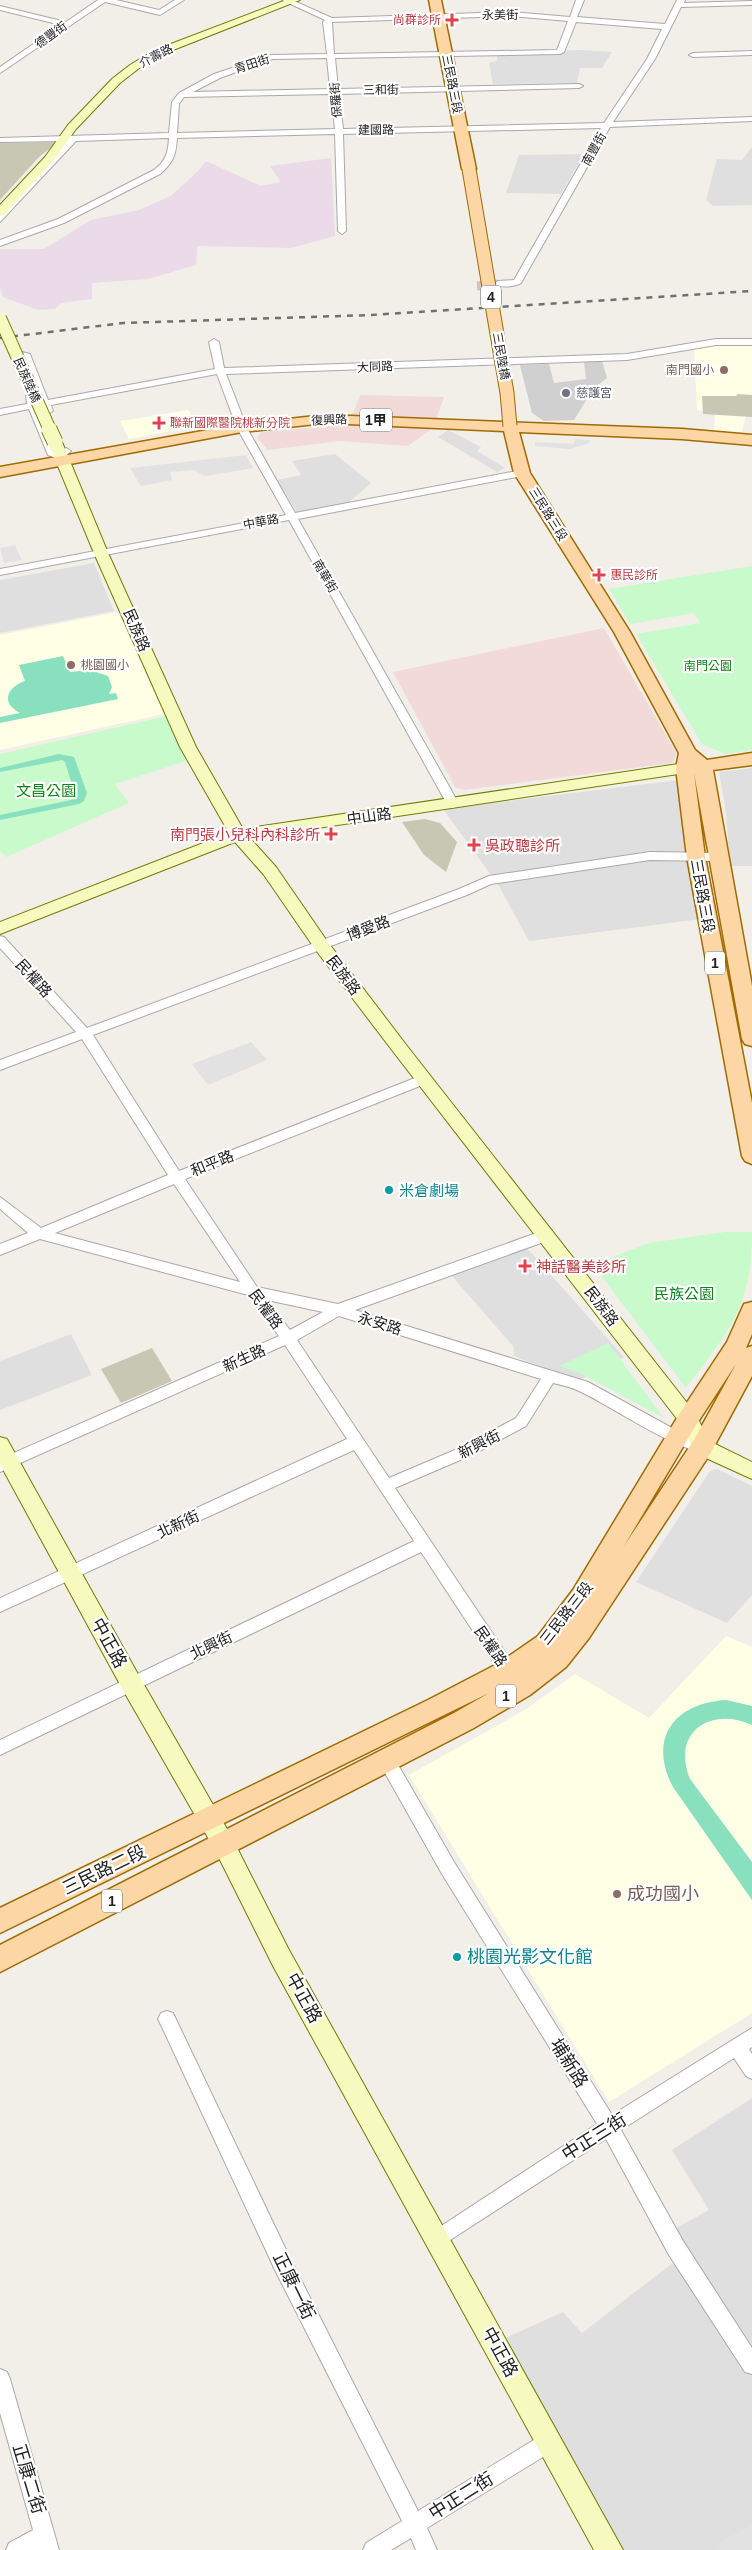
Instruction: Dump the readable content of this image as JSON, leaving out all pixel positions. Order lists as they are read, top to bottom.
{
  "streets": {
    "main road": [
      "介壽路",
      "三民路三段",
      "4",
      "三民陸橋",
      "復興路",
      "1甲",
      "中山路",
      "1",
      "三民路二段"
    ],
    "street": [
      "永美街",
      "德豐街",
      "青田街",
      "三和街",
      "保羅街",
      "建國路",
      "南豐街",
      "大同路",
      "民族陸橋",
      "中華路",
      "南華街",
      "民族路",
      "博愛路",
      "民權路",
      "和平路",
      "永安路",
      "新生路",
      "新興街",
      "北新街",
      "中正路",
      "北興街",
      "埔新路",
      "中正三街",
      "正康一街",
      "正康二街",
      "中正二街"
    ]
  },
  "crossings": [
    ["永美街", "青田街"],
    ["永美街", "三民路三段"],
    ["永美街", "保羅街"],
    ["永美街", "南豐街"],
    ["介壽路", "建國路"],
    ["青田街", "三民路三段"],
    ["青田街", "三和街"],
    ["青田街", "保羅街"],
    ["三民路三段", "三和街"],
    ["三民路三段", "建國路"],
    ["三民路三段", "三民陸橋"],
    ["三民路三段", "復興路"],
    ["三民路三段", "中華路"],
    ["三民路三段", "民族路"],
    ["三民路三段", "中山路"],
    ["三民路三段", "博愛路"],
    ["三民路三段", "民權路"],
    ["三民路三段", "永安路"],
    ["三民路三段", "中正路"],
    ["三民路三段", "三民路二段"],
    ["三民路三段", "埔新路"],
    ["三和街", "保羅街"],
    ["保羅街", "建國路"],
    ["建國路", "南豐街"],
    ["三民陸橋", "復興路"],
    ["大同路", "南華街"],
    ["大同路", "民族路"],
    ["民族陸橋", "民族路"],
    ["復興路", "南華街"],
    ["復興路", "民族路"],
    ["中華路", "南華街"],
    ["中華路", "民族路"],
    ["南華街", "中山路"],
    ["民族路", "中山路"],
    ["民族路", "博愛路"],
    ["民族路", "和平路"],
    ["民族路", "永安路"],
    ["民族路", "新生路"],
    ["博愛路", "民權路"],
    ["民權路", "和平路"],
    ["民權路", "永安路"],
    ["民權路", "新生路"],
    ["民權路", "新興街"],
    ["民權路", "北新街"],
    ["民權路", "北興街"],
    ["和平路", "永安路"],
    ["永安路", "新生路"],
    ["永安路", "新興街"],
    ["新生路", "中正路"],
    ["北新街", "中正路"],
    ["中正路", "北興街"],
    ["中正路", "三民路二段"],
    ["中正路", "中正三街"],
    ["中正路", "中正二街"],
    ["埔新路", "中正三街"],
    ["正康一街", "中正二街"]
  ],
  "parks": ["南門公園", "文昌公園", "民族公園"],
  "places": {
    "health": [
      "尚群診所",
      "聯新國際醫院桃新分院",
      "惠民診所",
      "南門張小兒科內科診所",
      "吳政聰診所",
      "神話醫美診所"
    ],
    "other": [
      "南門國小",
      "慈護宮",
      "桃園國小",
      "米倉劇場",
      "成功國小",
      "桃園光影文化館"
    ]
  }
}
